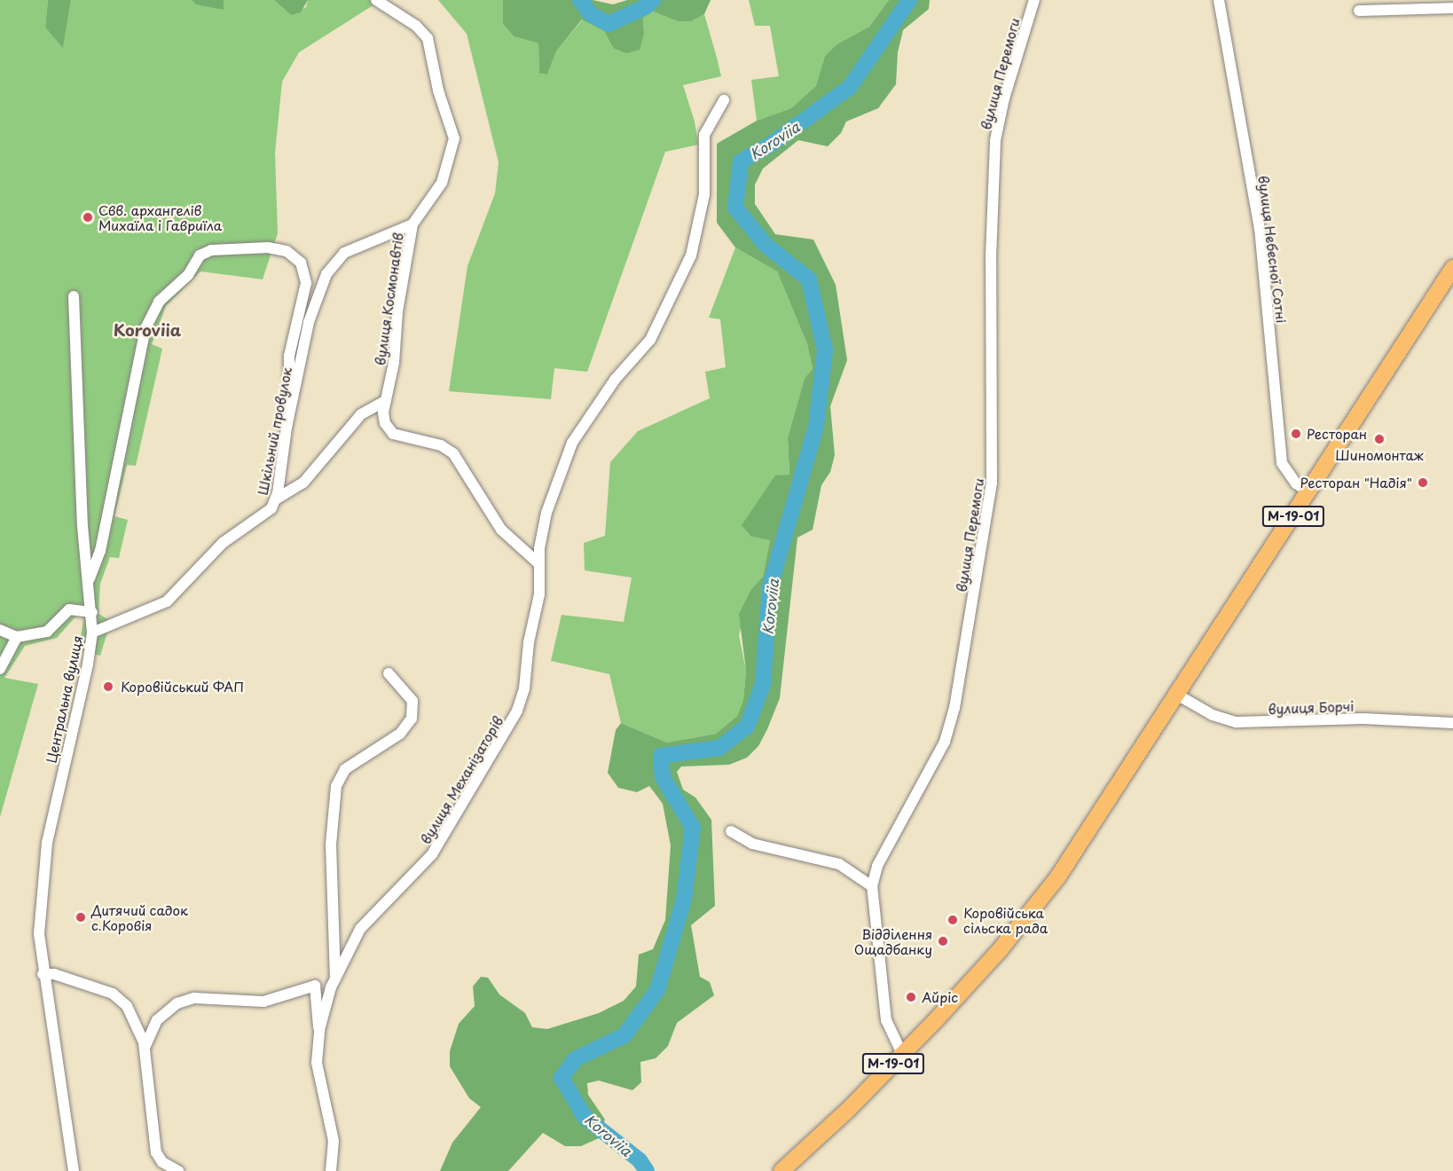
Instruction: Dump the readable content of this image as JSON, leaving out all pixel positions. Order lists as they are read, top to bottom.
{
  "streets": {
    "main road": ["М-19-01"],
    "street": [
      "вулиця Перемоги",
      "вулиця Небесної Сотні",
      "вулиця Космонавтів",
      "Шкільний провулок",
      "Центральна вулиця",
      "вулиця Борчі",
      "вулиця Механізаторів"
    ]
  },
  "crossings": [
    ["вулиця Перемоги", "М-19-01"],
    ["вулиця Небесної Сотні", "М-19-01"],
    ["вулиця Космонавтів", "Шкільний провулок"],
    ["вулиця Космонавтів", "вулиця Механізаторів"],
    ["Шкільний провулок", "Центральна вулиця"],
    ["М-19-01", "вулиця Борчі"]
  ],
  "districts": ["Koroviia"],
  "water": ["Koroviia"],
  "places": [
    "Свв. архангелів Михаїла і Гавриїла",
    "Ресторан",
    "Шиномонтаж",
    "Ресторан \"Надія\"",
    "Коровійський ФАП",
    "Дитячий садок с.Коровія",
    "Коровійська сільска рада",
    "Відділення Ощадбанку",
    "Айріс"
  ]
}
